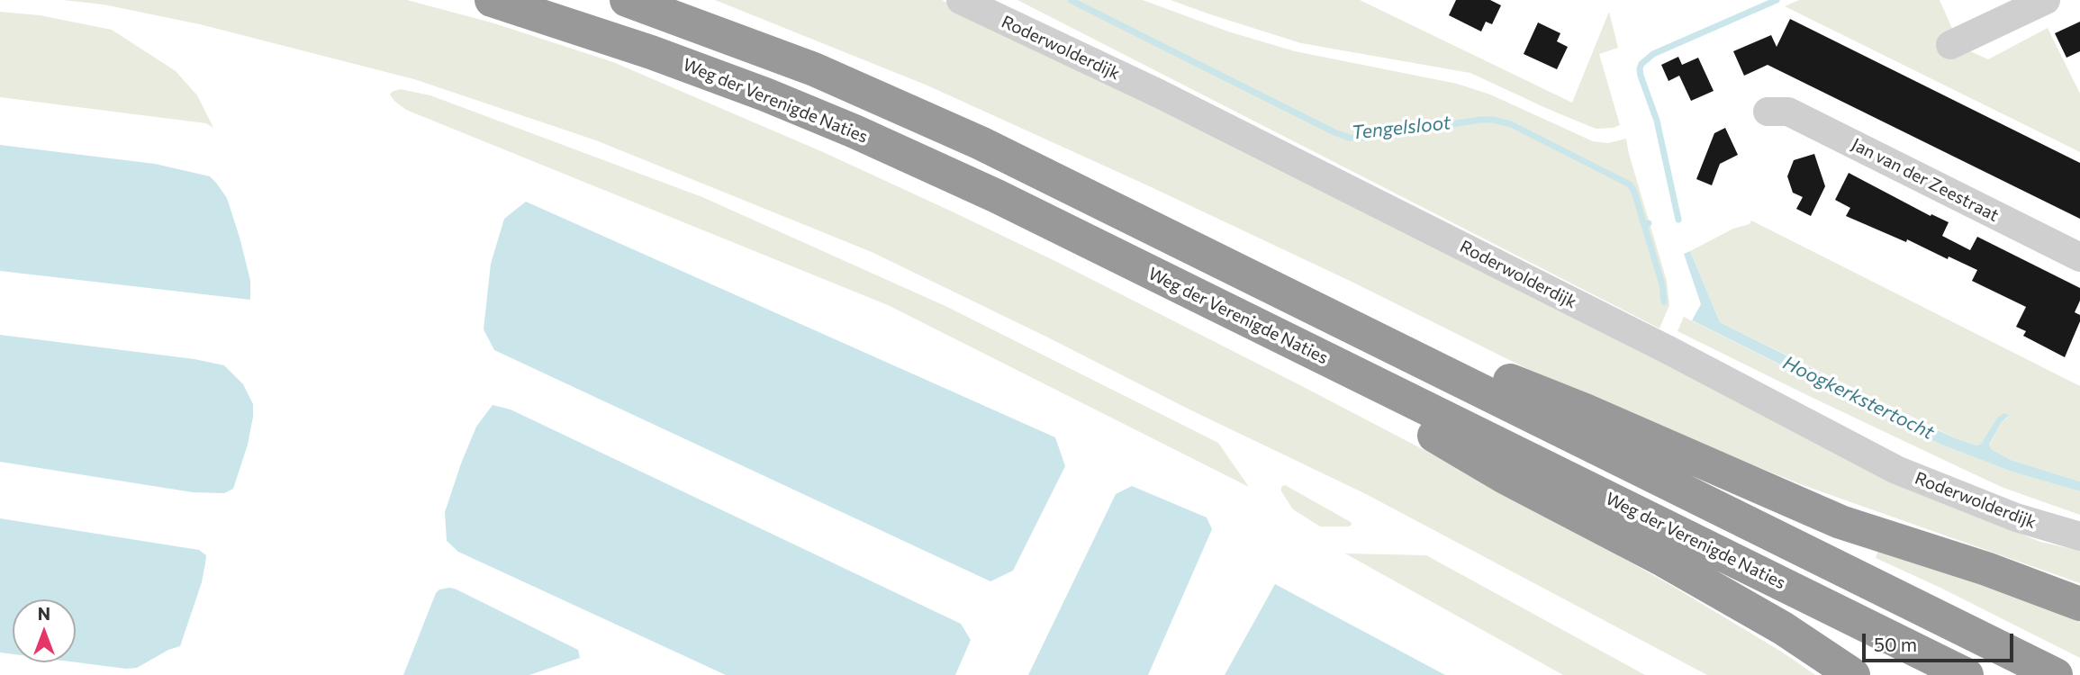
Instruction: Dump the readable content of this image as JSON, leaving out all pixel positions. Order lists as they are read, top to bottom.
{
  "streets": {
    "highway": ["Weg der Verenigde Naties"],
    "street": ["Roderwolderdijk", "Jan van der Zeestraat"]
  },
  "water": ["Tengelsloot", "Hoogkerkstertocht"],
  "scale_bar": "50 m",
  "north": "top"
}
